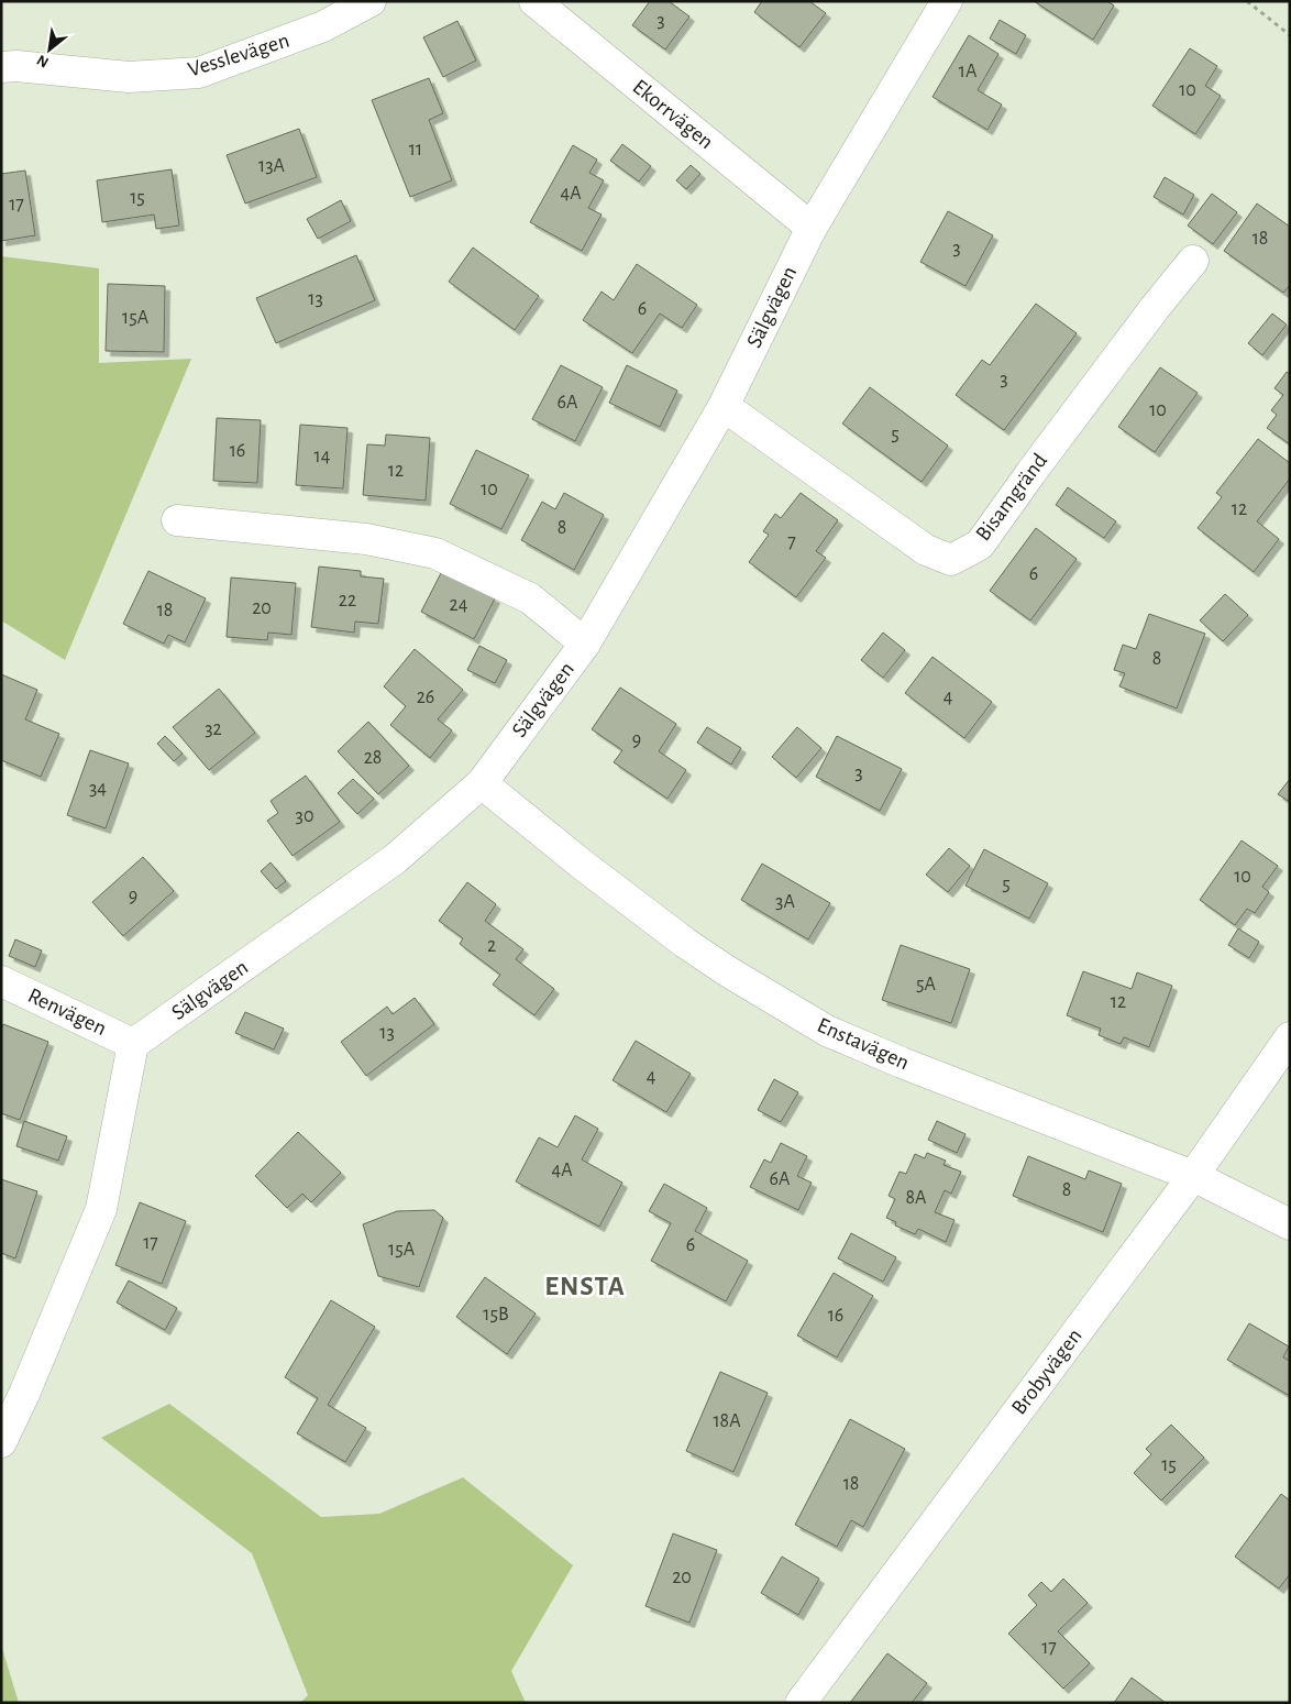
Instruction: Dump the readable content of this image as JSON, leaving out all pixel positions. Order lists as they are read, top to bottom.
{
  "streets": {
    "street": [
      "Vesslevägen",
      "Ekorrvägen",
      "Sälgvägen",
      "Bisamgränd",
      "Renvägen",
      "Enstavägen",
      "Brobyvägen"
    ]
  },
  "crossings": [
    ["Ekorrvägen", "Sälgvägen"],
    ["Sälgvägen", "Bisamgränd"],
    ["Sälgvägen", "Renvägen"],
    ["Sälgvägen", "Enstavägen"],
    ["Enstavägen", "Brobyvägen"]
  ],
  "districts": ["ENSTA"],
  "house_numbers": [
    "3",
    "1A",
    "10",
    "11",
    "13A",
    "4A",
    "15",
    "17",
    "18",
    "3",
    "13",
    "6",
    "15A",
    "3",
    "6A",
    "10",
    "5",
    "16",
    "14",
    "12",
    "10",
    "12",
    "8",
    "7",
    "6",
    "22",
    "24",
    "20",
    "18",
    "8",
    "26",
    "4",
    "32",
    "9",
    "28",
    "3",
    "34",
    "30",
    "10",
    "5",
    "9",
    "3A",
    "2",
    "5A",
    "12",
    "13",
    "4",
    "4A",
    "6A",
    "8",
    "8A",
    "17",
    "6",
    "15A",
    "15B",
    "16",
    "18A",
    "15",
    "18",
    "20",
    "17"
  ],
  "north": "bottom left"
}
